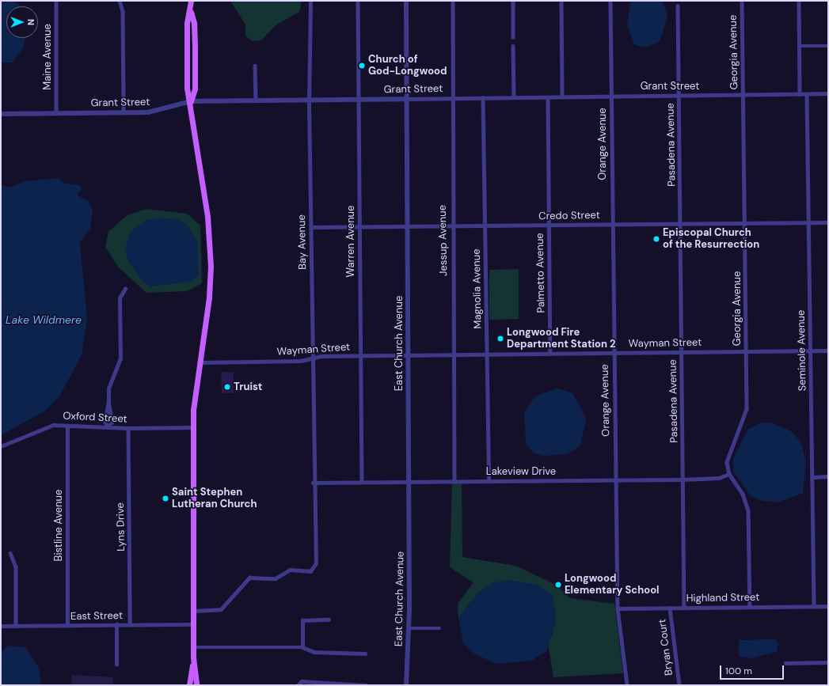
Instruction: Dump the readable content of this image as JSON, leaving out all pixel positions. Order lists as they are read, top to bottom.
{
  "streets": {
    "street": [
      "Georgia Avenue",
      "Maine Avenue",
      "Grant Street",
      "Orange Avenue",
      "Pasadena Avenue",
      "Credo Street",
      "Jessup Avenue",
      "Warren Avenue",
      "Bay Avenue",
      "Palmetto Avenue",
      "Magnolia Avenue",
      "East Church Avenue",
      "Wayman Street",
      "Seminole Avenue",
      "Oxford Street",
      "Lakeview Drive",
      "Bistline Avenue",
      "Lyns Drive",
      "Highland Street",
      "East Street",
      "Bryan Court"
    ]
  },
  "crossings": [
    ["Georgia Avenue", "Grant Street"],
    ["Georgia Avenue", "Credo Street"],
    ["Georgia Avenue", "Wayman Street"],
    ["Georgia Avenue", "Lakeview Drive"],
    ["Georgia Avenue", "Highland Street"],
    ["Maine Avenue", "Grant Street"],
    ["Grant Street", "Orange Avenue"],
    ["Grant Street", "Pasadena Avenue"],
    ["Grant Street", "Jessup Avenue"],
    ["Grant Street", "Warren Avenue"],
    ["Grant Street", "Bay Avenue"],
    ["Grant Street", "Palmetto Avenue"],
    ["Grant Street", "Magnolia Avenue"],
    ["Grant Street", "East Church Avenue"],
    ["Grant Street", "Seminole Avenue"],
    ["Orange Avenue", "Credo Street"],
    ["Orange Avenue", "Wayman Street"],
    ["Orange Avenue", "Lakeview Drive"],
    ["Orange Avenue", "Highland Street"],
    ["Pasadena Avenue", "Credo Street"],
    ["Pasadena Avenue", "Wayman Street"],
    ["Pasadena Avenue", "Lakeview Drive"],
    ["Pasadena Avenue", "Highland Street"],
    ["Credo Street", "Jessup Avenue"],
    ["Credo Street", "Warren Avenue"],
    ["Credo Street", "Bay Avenue"],
    ["Credo Street", "Palmetto Avenue"],
    ["Credo Street", "Magnolia Avenue"],
    ["Credo Street", "East Church Avenue"],
    ["Credo Street", "Seminole Avenue"],
    ["Jessup Avenue", "Wayman Street"],
    ["Jessup Avenue", "Lakeview Drive"],
    ["Warren Avenue", "Wayman Street"],
    ["Warren Avenue", "Lakeview Drive"],
    ["Bay Avenue", "Wayman Street"],
    ["Bay Avenue", "Lakeview Drive"],
    ["Palmetto Avenue", "Wayman Street"],
    ["Magnolia Avenue", "Wayman Street"],
    ["Magnolia Avenue", "Lakeview Drive"],
    ["East Church Avenue", "Wayman Street"],
    ["East Church Avenue", "Lakeview Drive"],
    ["Wayman Street", "Seminole Avenue"],
    ["Seminole Avenue", "Highland Street"],
    ["Oxford Street", "Bistline Avenue"],
    ["Oxford Street", "Lyns Drive"],
    ["Bistline Avenue", "East Street"],
    ["Lyns Drive", "East Street"],
    ["Highland Street", "Bryan Court"]
  ],
  "water": ["Lake Wildmere"],
  "places": [
    "Church of God-Longwood",
    "Episcopal Church of the Resurrection",
    "Longwood Fire Department Station 2",
    "Truist",
    "Saint Stephen Lutheran Church",
    "Longwood Elementary School"
  ],
  "scale_bar": "100 m",
  "north": "right"
}
